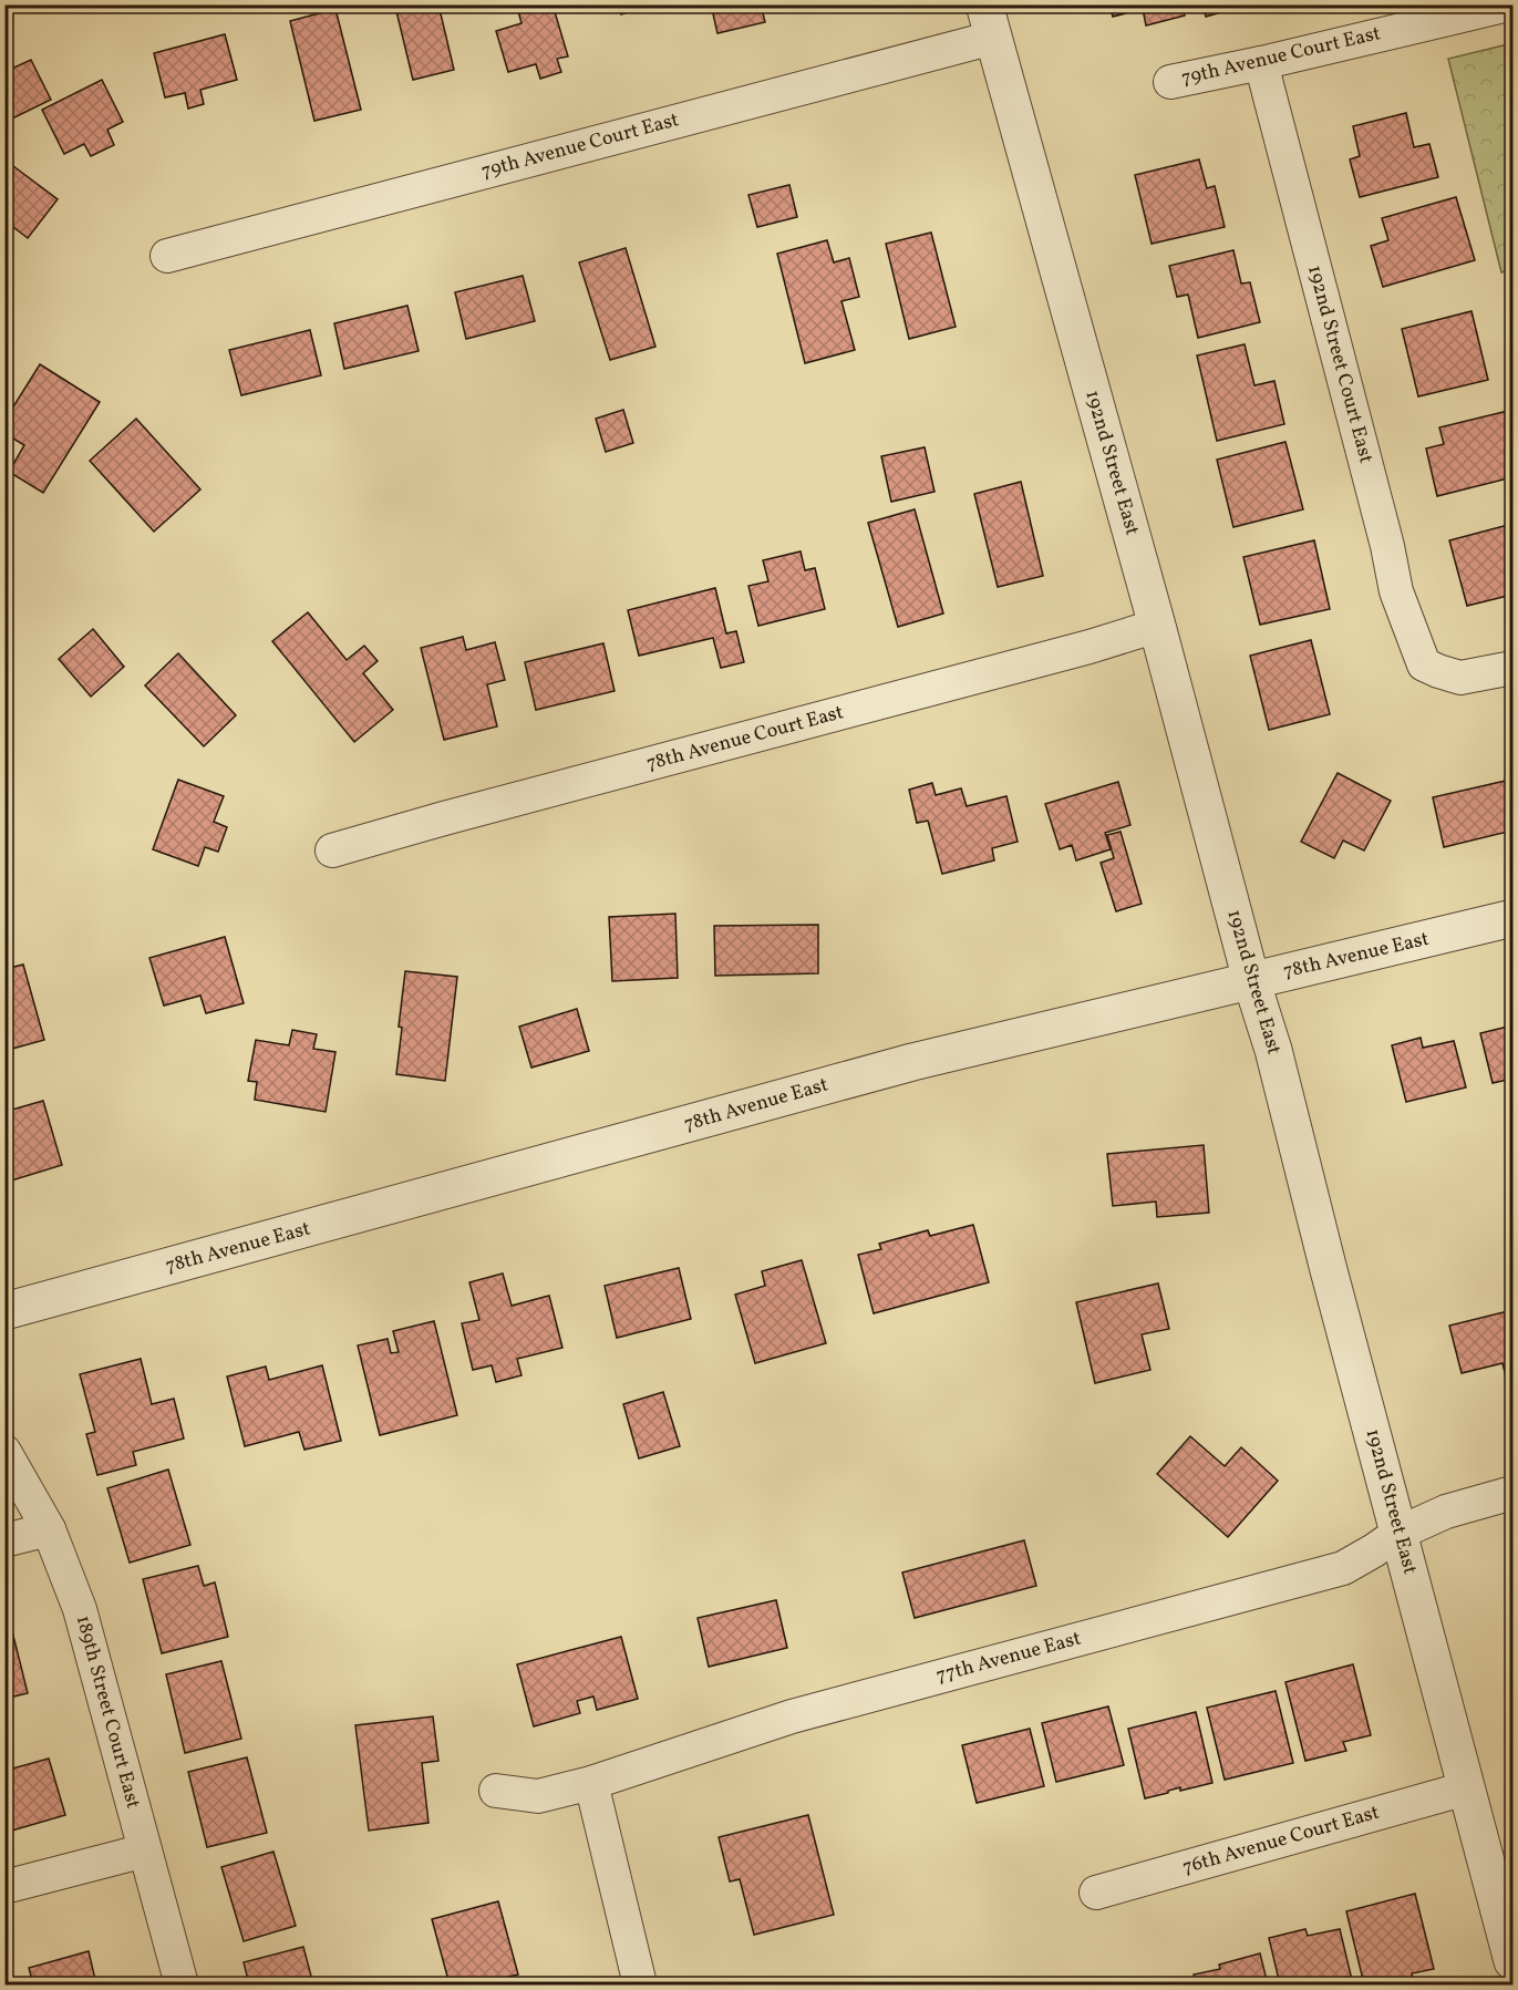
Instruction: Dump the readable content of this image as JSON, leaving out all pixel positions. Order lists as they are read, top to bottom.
{
  "streets": {
    "street": [
      "79th Avenue Court East",
      "192nd Street Court East",
      "192nd Street East",
      "78th Avenue Court East",
      "78th Avenue East",
      "77th Avenue East",
      "189th Street Court East",
      "76th Avenue Court East"
    ]
  },
  "crossings": [
    ["79th Avenue Court East", "192nd Street Court East"],
    ["79th Avenue Court East", "192nd Street East"],
    ["192nd Street East", "78th Avenue Court East"],
    ["192nd Street East", "78th Avenue East"],
    ["192nd Street East", "77th Avenue East"],
    ["192nd Street East", "76th Avenue Court East"]
  ]
}
